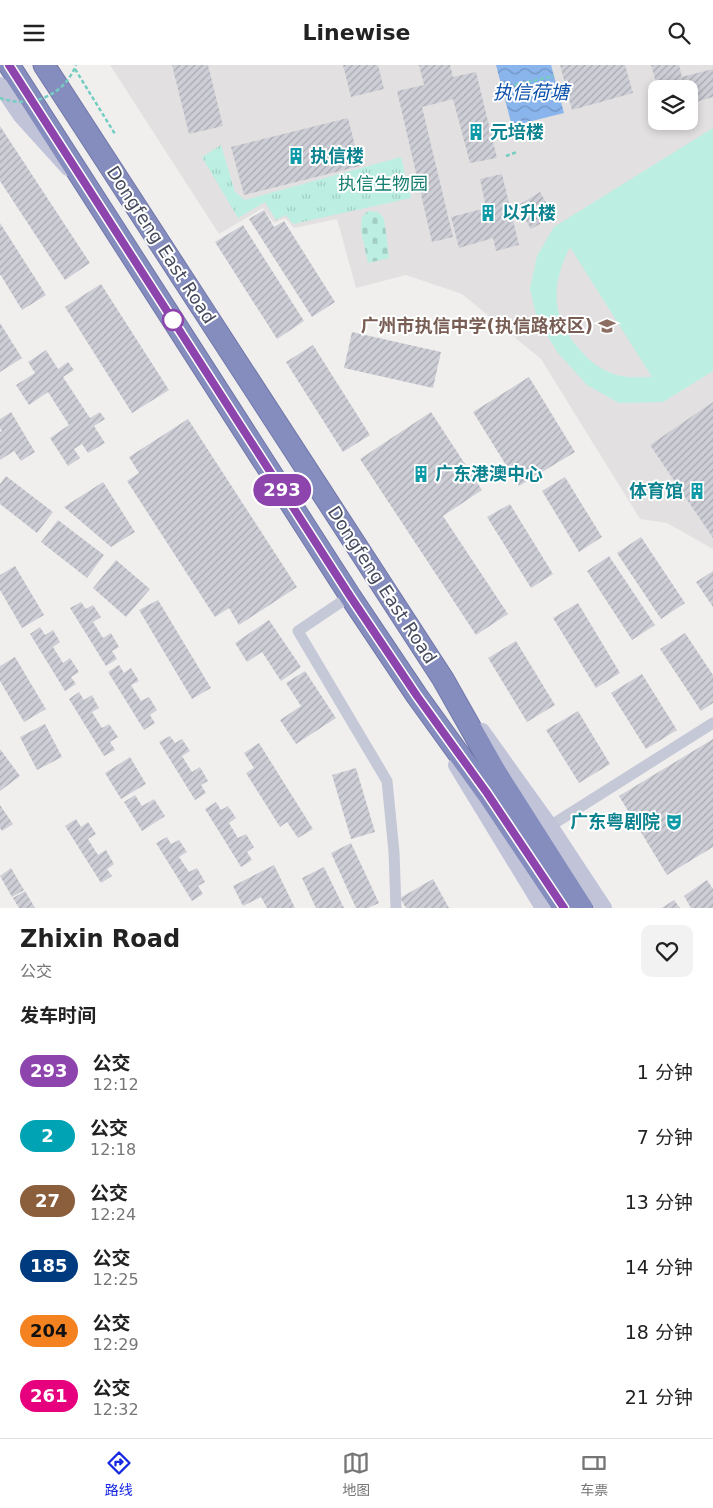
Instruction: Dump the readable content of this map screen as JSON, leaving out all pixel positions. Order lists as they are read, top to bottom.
{
  "streets": {
    "highway": ["Dongfeng East Road"]
  },
  "water": ["执信荷塘"],
  "parks": ["执信生物园"],
  "places": {
    "building": [
      "元培楼",
      "执信楼",
      "以升楼",
      "广东港澳中心",
      "体育馆"
    ],
    "school or university": ["广州市执信中学(执信路校区)"],
    "theatre": ["广东粤剧院"]
  },
  "lines": ["bus line 293"],
  "page": {
    "header": "Linewise",
    "on_map": "293",
    "heading": [
      ["Zhixin Road", "公交"],
      "发车时间"
    ],
    "list": [
      {
        "mark": "293",
        "name": "公交",
        "note": "12:12",
        "value": "1 分钟"
      },
      {
        "mark": "2",
        "name": "公交",
        "note": "12:18",
        "value": "7 分钟"
      },
      {
        "mark": "27",
        "name": "公交",
        "note": "12:24",
        "value": "13 分钟"
      },
      {
        "mark": "185",
        "name": "公交",
        "note": "12:25",
        "value": "14 分钟"
      },
      {
        "mark": "204",
        "name": "公交",
        "note": "12:29",
        "value": "18 分钟"
      },
      {
        "mark": "261",
        "name": "公交",
        "note": "12:32",
        "value": "21 分钟"
      }
    ],
    "tabs": ["路线", "地图", "车票"]
  }
}
